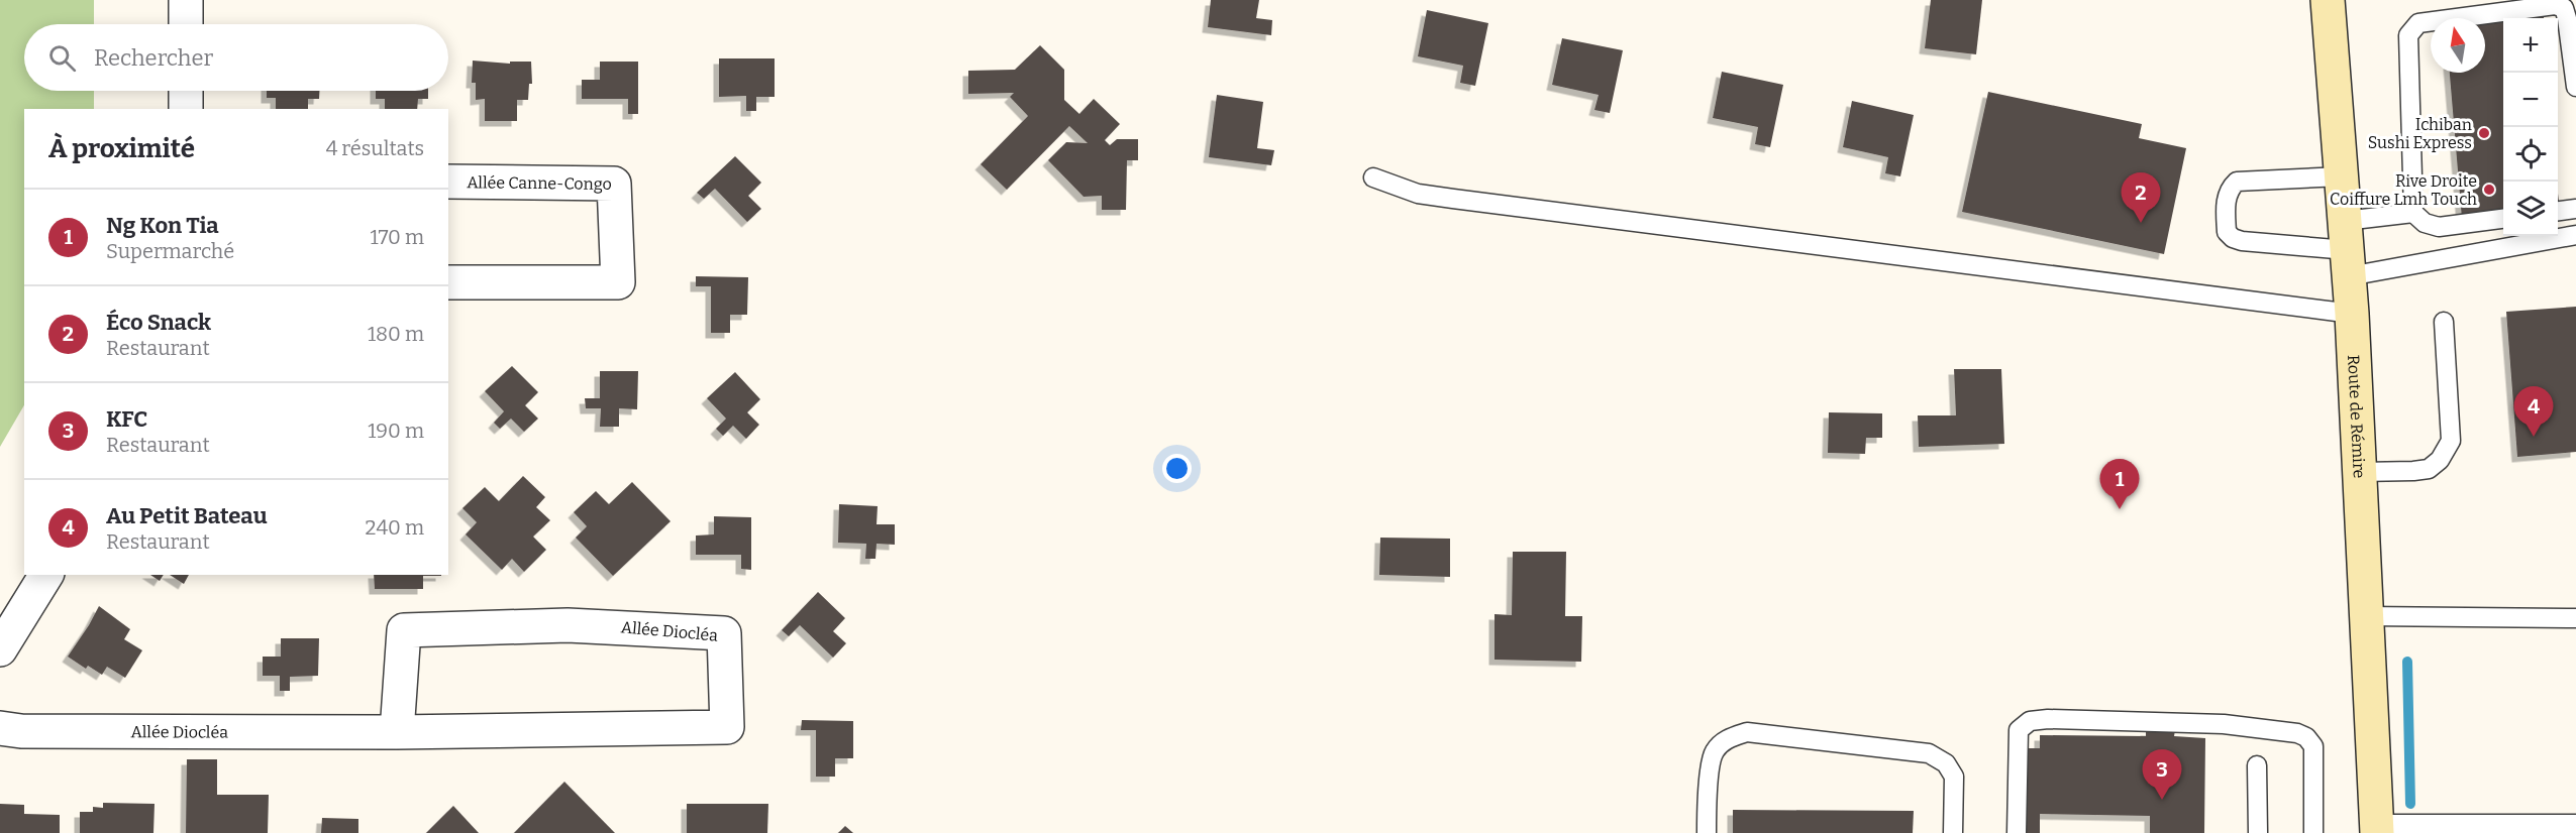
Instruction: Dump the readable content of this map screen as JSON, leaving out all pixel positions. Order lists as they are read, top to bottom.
{
  "streets": {
    "main road": ["Route de Rémire"],
    "street": ["Allée Canne-Congo", "Allée Diocléa"]
  },
  "places": ["Ichiban Sushi Express", "Rive Droite Coiffure Lmh Touch"],
  "north": "top",
  "page": {
    "map_buttons": ["+", "−"],
    "search": "Rechercher",
    "heading": ["À proximité", "4 résultats"],
    "pins": [
      "2",
      "4",
      "1",
      "3"
    ],
    "list": [
      {
        "mark": "1",
        "name": "Ng Kon Tia",
        "note": "Supermarché",
        "value": "170 m"
      },
      {
        "mark": "2",
        "name": "Éco Snack",
        "note": "Restaurant",
        "value": "180 m"
      },
      {
        "mark": "3",
        "name": "KFC",
        "note": "Restaurant",
        "value": "190 m"
      },
      {
        "mark": "4",
        "name": "Au Petit Bateau",
        "note": "Restaurant",
        "value": "240 m"
      }
    ]
  }
}
